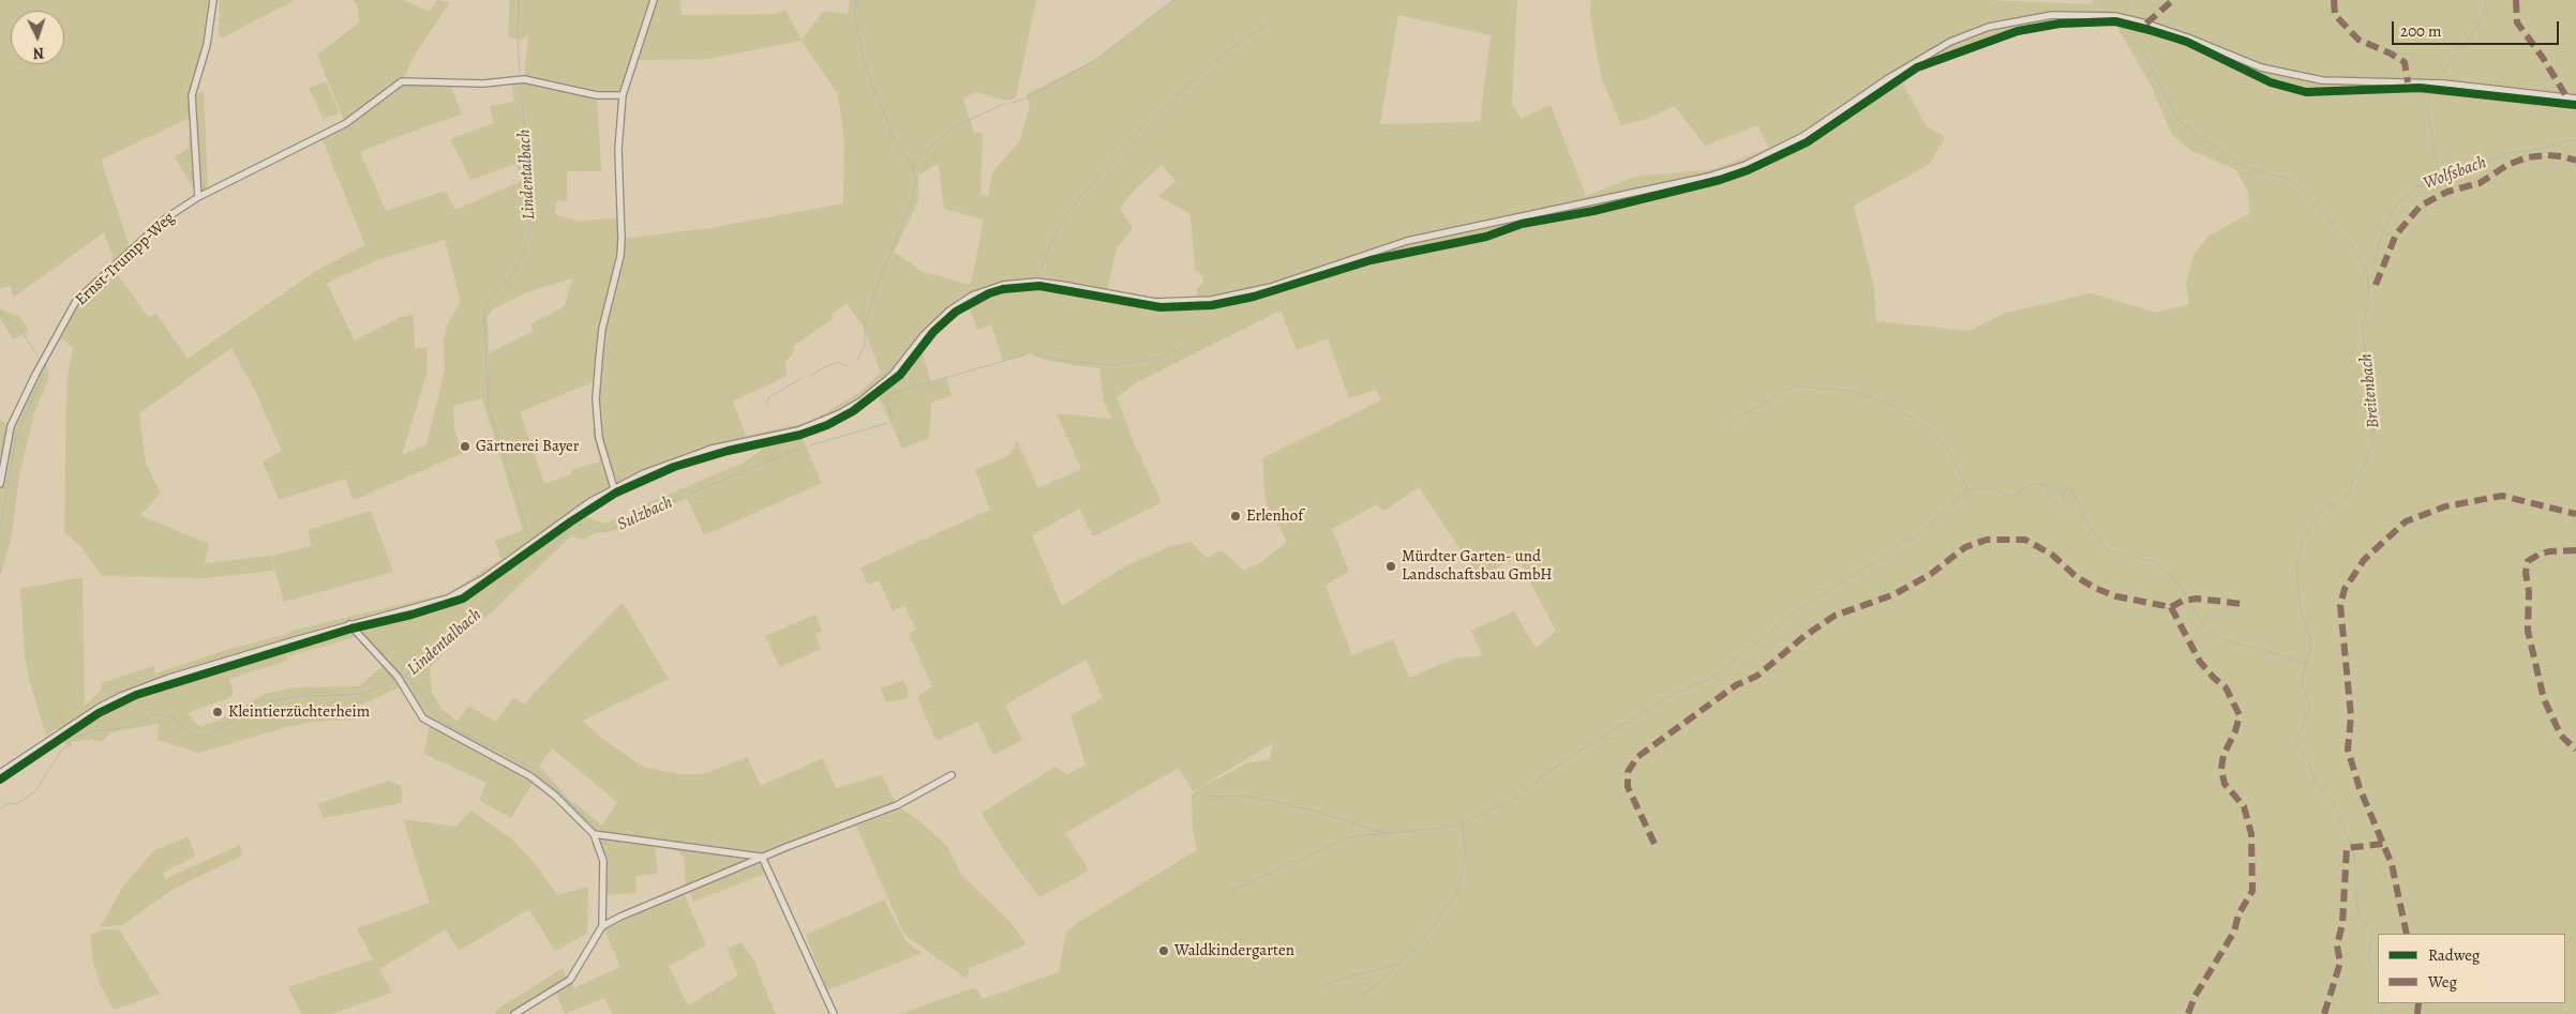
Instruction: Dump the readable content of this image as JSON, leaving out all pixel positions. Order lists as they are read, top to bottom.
{
  "streets": {
    "street": ["Ernst-Trumpp-Weg"]
  },
  "water": [
    "Wolfsbach",
    "Lindentalbach",
    "Breitenbach",
    "Sulzbach"
  ],
  "places": [
    "Gärtnerei Bayer",
    "Erlenhof",
    "Mürdter Garten- und Landschaftsbau GmbH",
    "Kleintierzüchterheim",
    "Waldkindergarten"
  ],
  "legend": ["Radweg", "Weg"],
  "scale_bar": "200 m",
  "north": "bottom"
}
